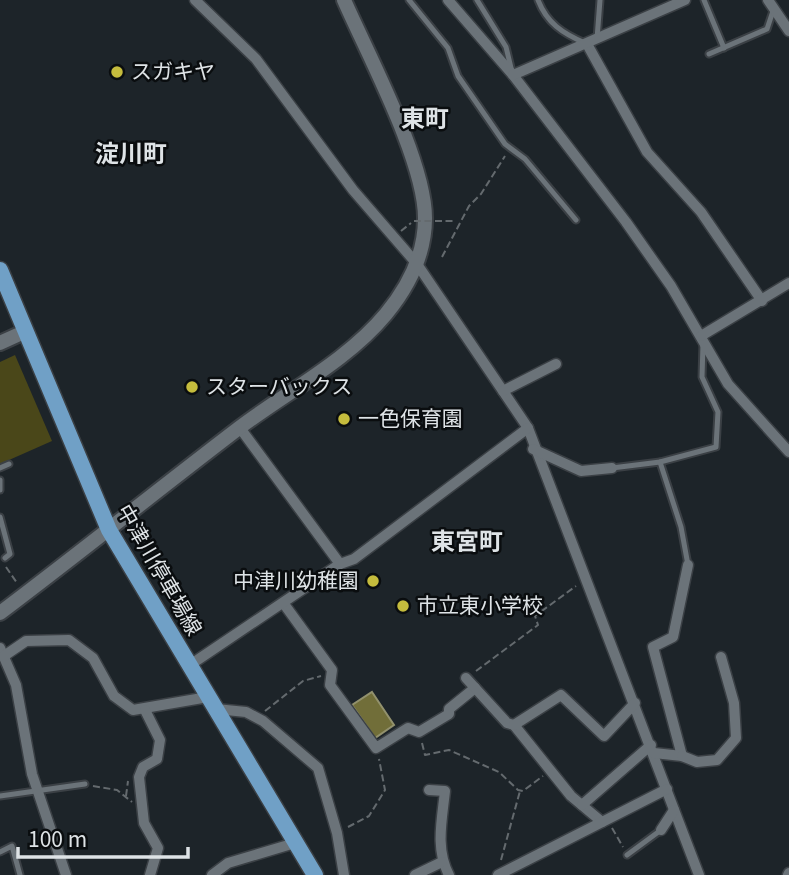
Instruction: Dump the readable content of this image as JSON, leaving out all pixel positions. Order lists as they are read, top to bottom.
{
  "streets": {
    "main road": ["中津川停車場線"]
  },
  "districts": ["東町", "淀川町", "東宮町"],
  "places": [
    "スガキヤ",
    "スターバックス",
    "一色保育園",
    "中津川幼稚園",
    "市立東小学校"
  ],
  "scale_bar": "100 m"
}
